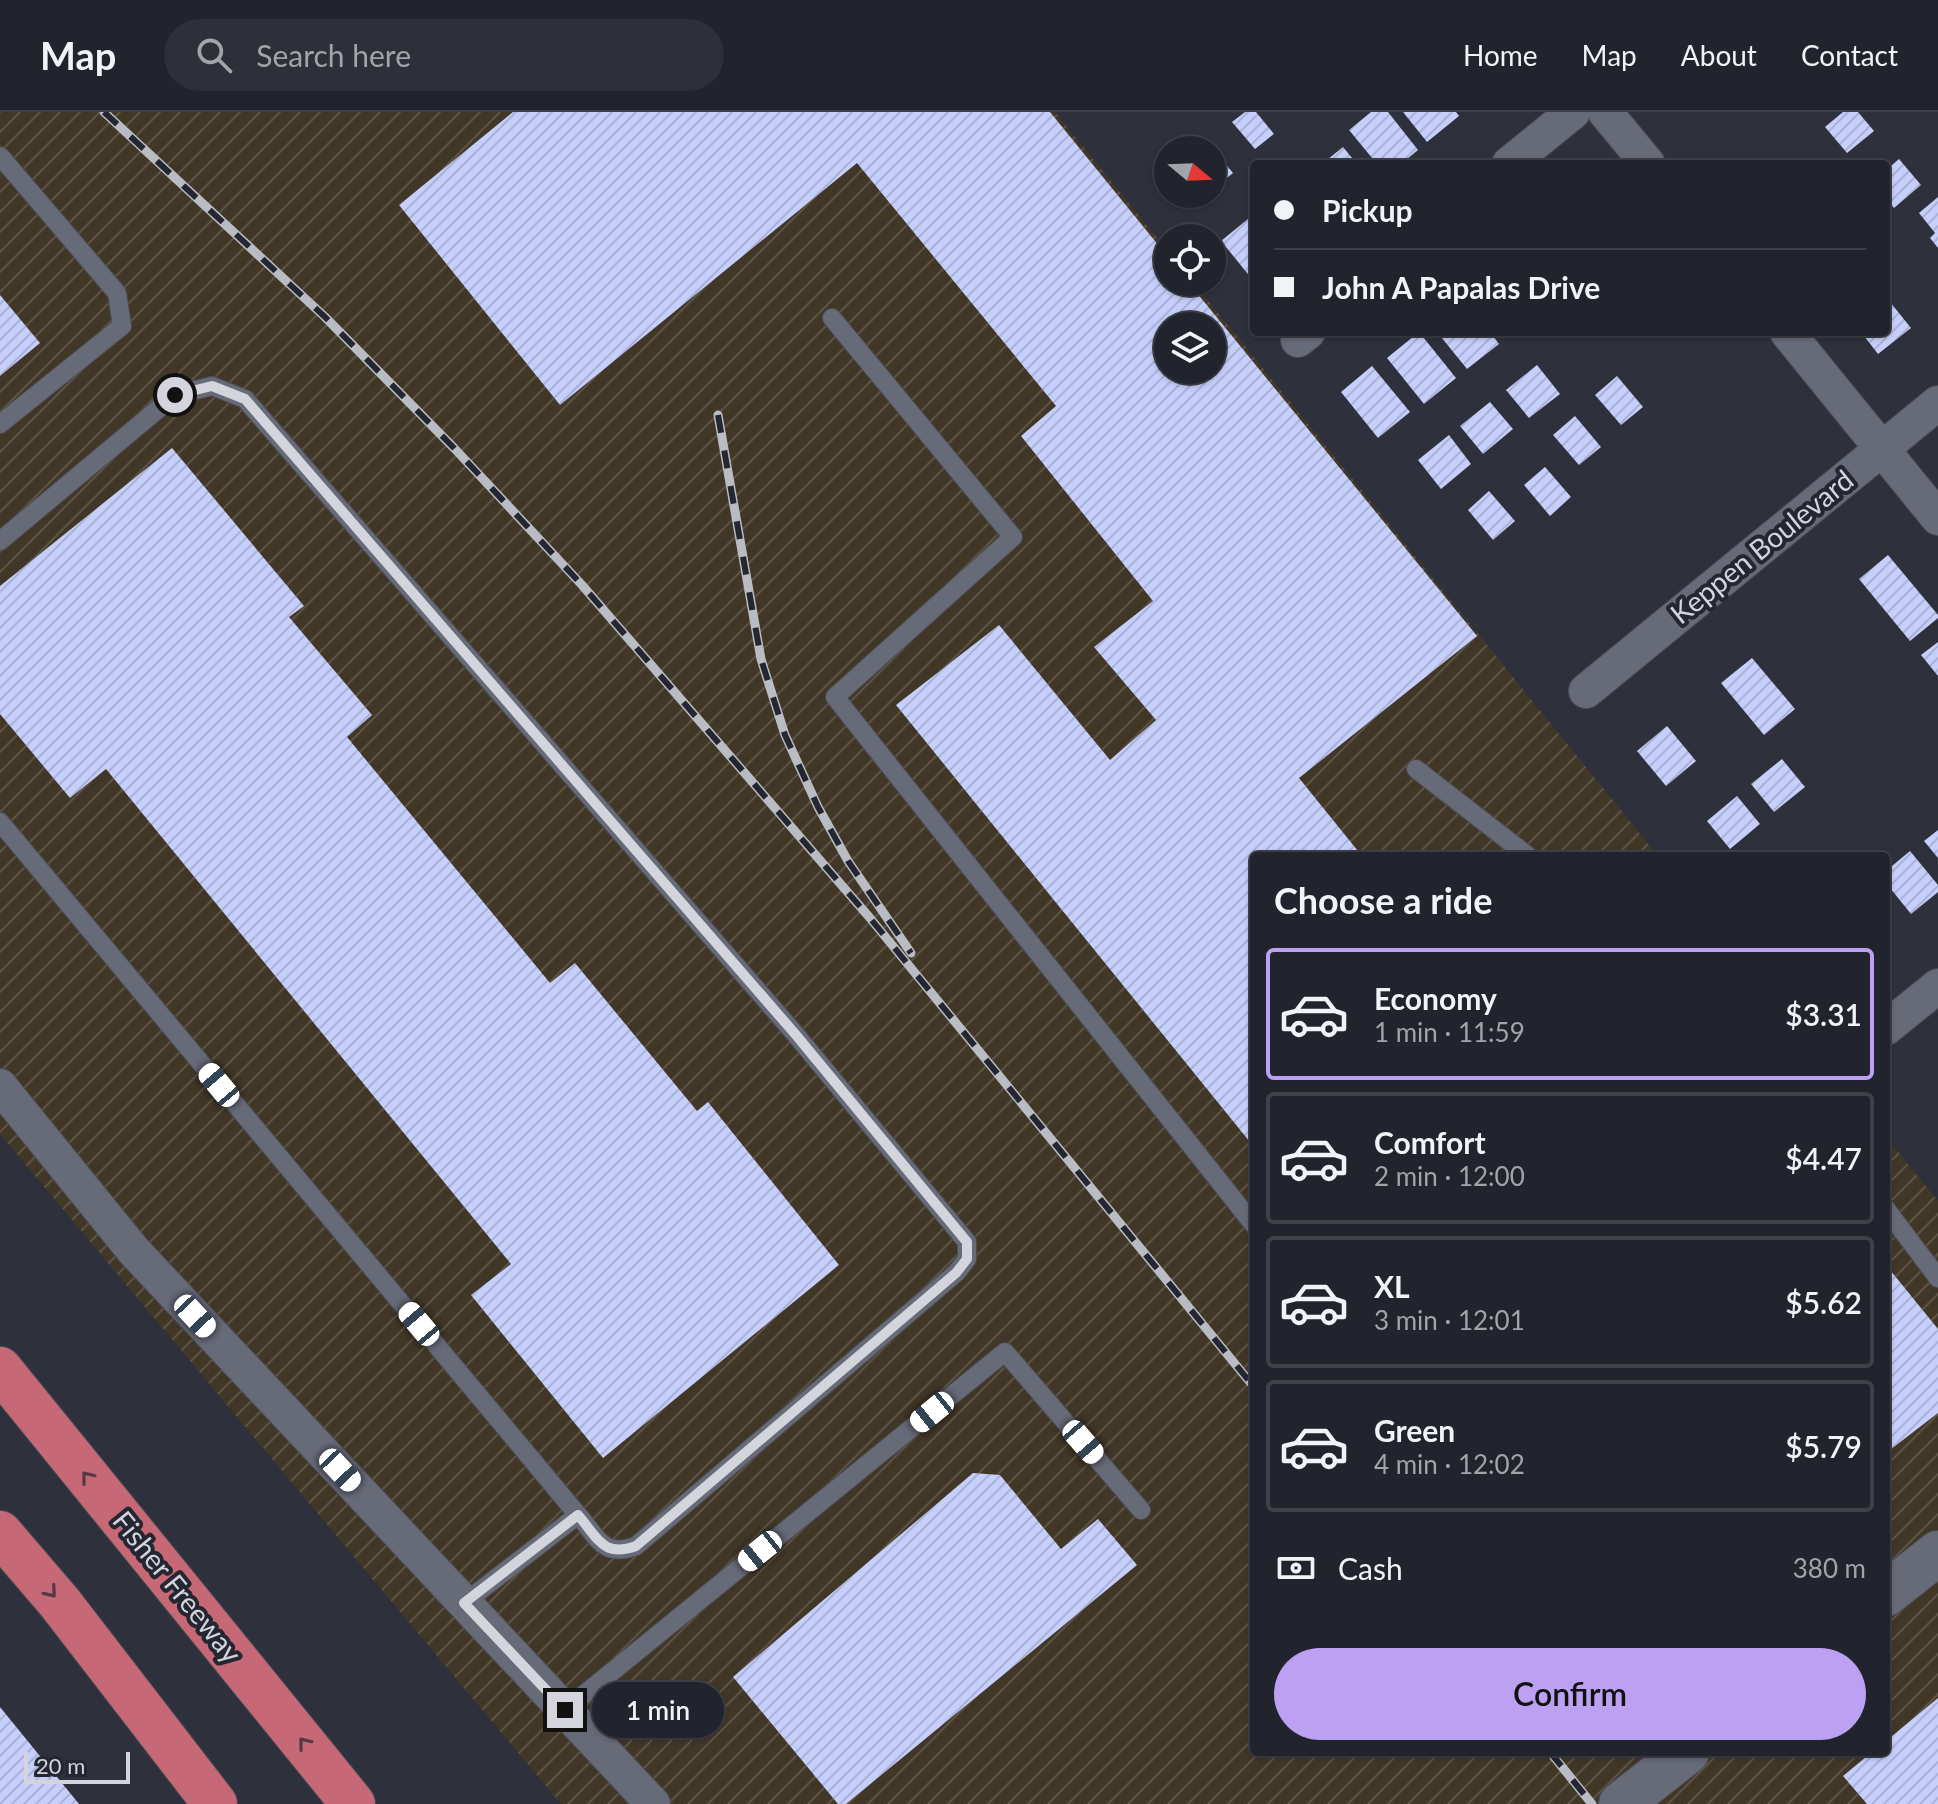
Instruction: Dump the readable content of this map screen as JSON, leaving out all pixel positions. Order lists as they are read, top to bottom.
{
  "streets": {
    "highway": ["Fisher Freeway"],
    "street": ["Keppen Boulevard"]
  },
  "scale_bar": "20 m",
  "north": "right",
  "page": {
    "header": "Map",
    "search": "Search here",
    "nav": [
      "Home",
      "Map",
      "About",
      "Contact"
    ],
    "banner": ["Pickup", "John A Papalas Drive"],
    "heading": "Choose a ride",
    "list": [
      {
        "name": "Economy",
        "note": "1 min · 11:59",
        "value": "$3.31"
      },
      {
        "name": "Comfort",
        "note": "2 min · 12:00",
        "value": "$4.47"
      },
      {
        "name": "XL",
        "note": "3 min · 12:01",
        "value": "$5.62"
      },
      {
        "name": "Green",
        "note": "4 min · 12:02",
        "value": "$5.79"
      }
    ],
    "pay": ["Cash", "380 m"],
    "buttons": "Confirm",
    "bubble": "1 min",
    "scale": "20 m"
  }
}
